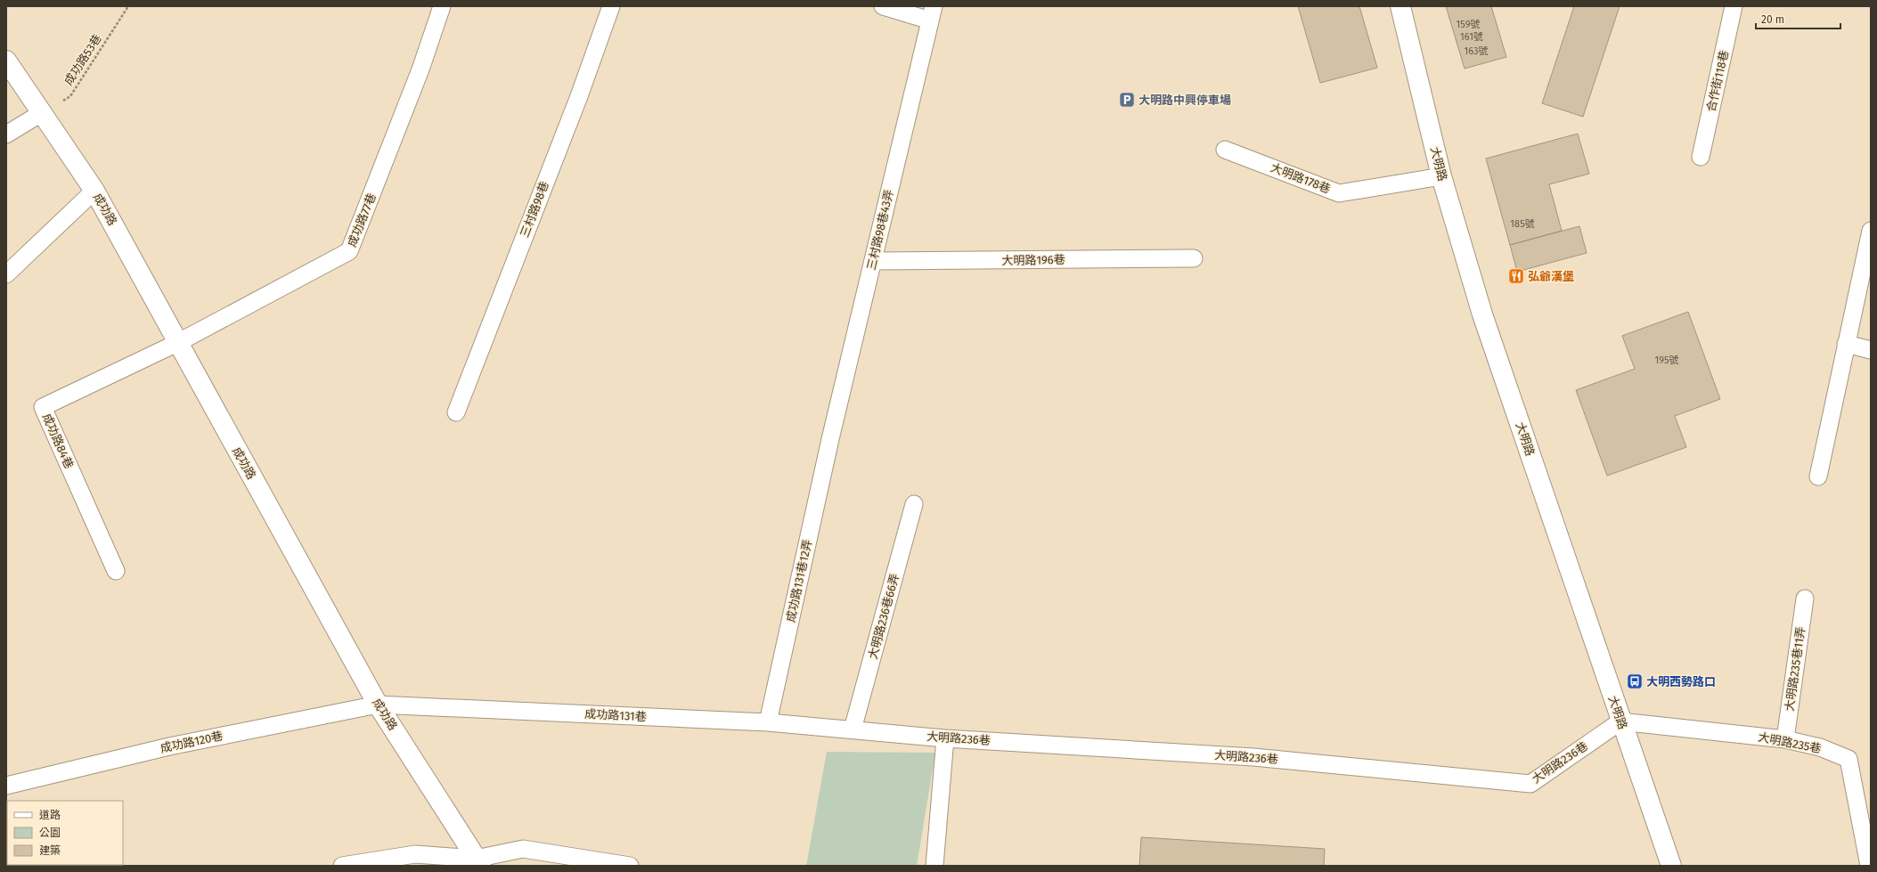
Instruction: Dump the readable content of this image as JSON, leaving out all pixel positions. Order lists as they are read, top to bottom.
{
  "streets": {
    "street": ["大明路", "成功路"],
    "lane": [
      "合作街118巷",
      "大明路178巷",
      "三村路98巷",
      "成功路77巷",
      "三村路98巷43弄",
      "大明路196巷",
      "成功路84巷",
      "成功路131巷12弄",
      "大明路236巷66弄",
      "大明路235巷11弄",
      "成功路131巷",
      "大明路236巷",
      "成功路120巷",
      "大明路235巷"
    ],
    "path": ["成功路53巷"]
  },
  "crossings": [
    ["成功路53巷", "成功路"],
    ["大明路", "大明路178巷"],
    ["大明路", "大明路236巷"],
    ["大明路", "大明路235巷"],
    ["成功路", "成功路77巷"],
    ["成功路", "成功路84巷"],
    ["成功路", "成功路131巷"],
    ["成功路", "成功路120巷"],
    ["成功路77巷", "成功路84巷"],
    ["三村路98巷43弄", "大明路196巷"],
    ["三村路98巷43弄", "成功路131巷12弄"],
    ["成功路131巷12弄", "成功路131巷"],
    ["大明路236巷66弄", "成功路131巷"],
    ["大明路236巷66弄", "大明路236巷"],
    ["大明路235巷11弄", "大明路235巷"],
    ["成功路131巷", "大明路236巷"],
    ["成功路131巷", "成功路120巷"],
    ["大明路236巷", "大明路235巷"]
  ],
  "places": {
    "parking": ["大明路中興停車場"],
    "restaurant": ["弘爺漢堡"],
    "bus stop": ["大明西勢路口"]
  },
  "house_numbers": [
    "159號",
    "161號",
    "163號",
    "185號",
    "195號"
  ],
  "legend": ["道路", "公園", "建築"],
  "scale_bar": "20 m"
}
